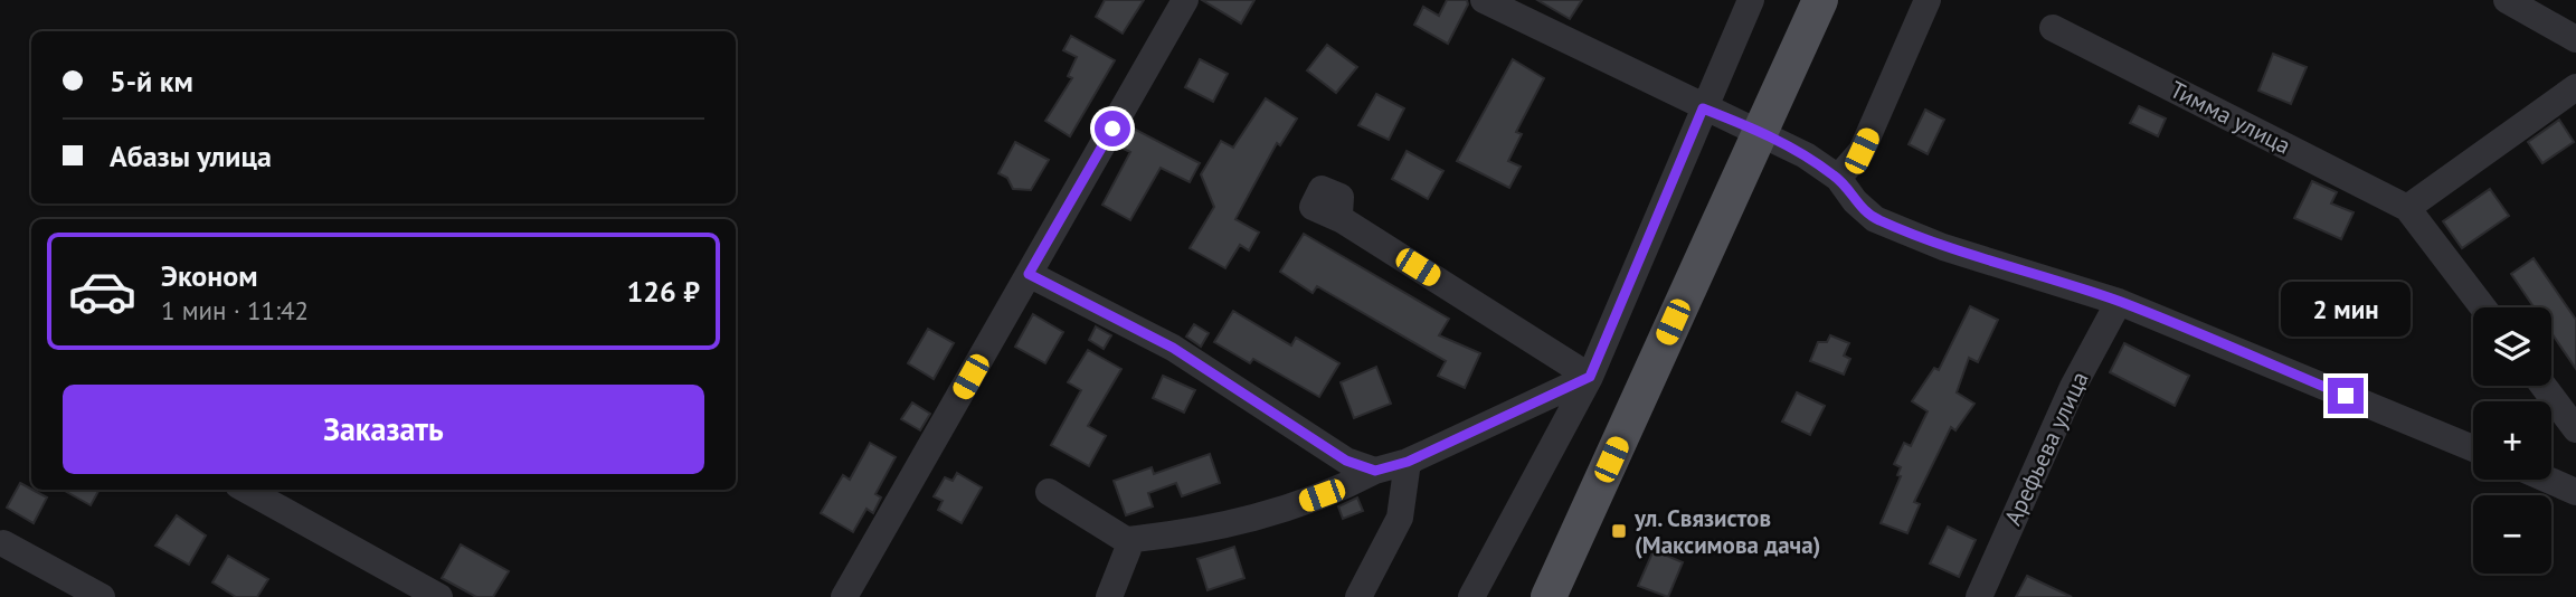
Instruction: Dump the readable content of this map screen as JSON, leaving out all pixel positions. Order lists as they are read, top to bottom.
{
  "streets": {
    "street": ["Тимма улица", "Арефьева улица"]
  },
  "places": {
    "transit": ["ул. Связистов (Максимова дача)"]
  },
  "page": {
    "banner": ["5-й км", "Абазы улица"],
    "list": [
      {
        "name": "Эконом",
        "note": "1 мин · 11:42",
        "value": "126 ₽"
      }
    ],
    "bubble": "2 мин",
    "map_buttons": ["+", "−"],
    "buttons": "Заказать"
  }
}
